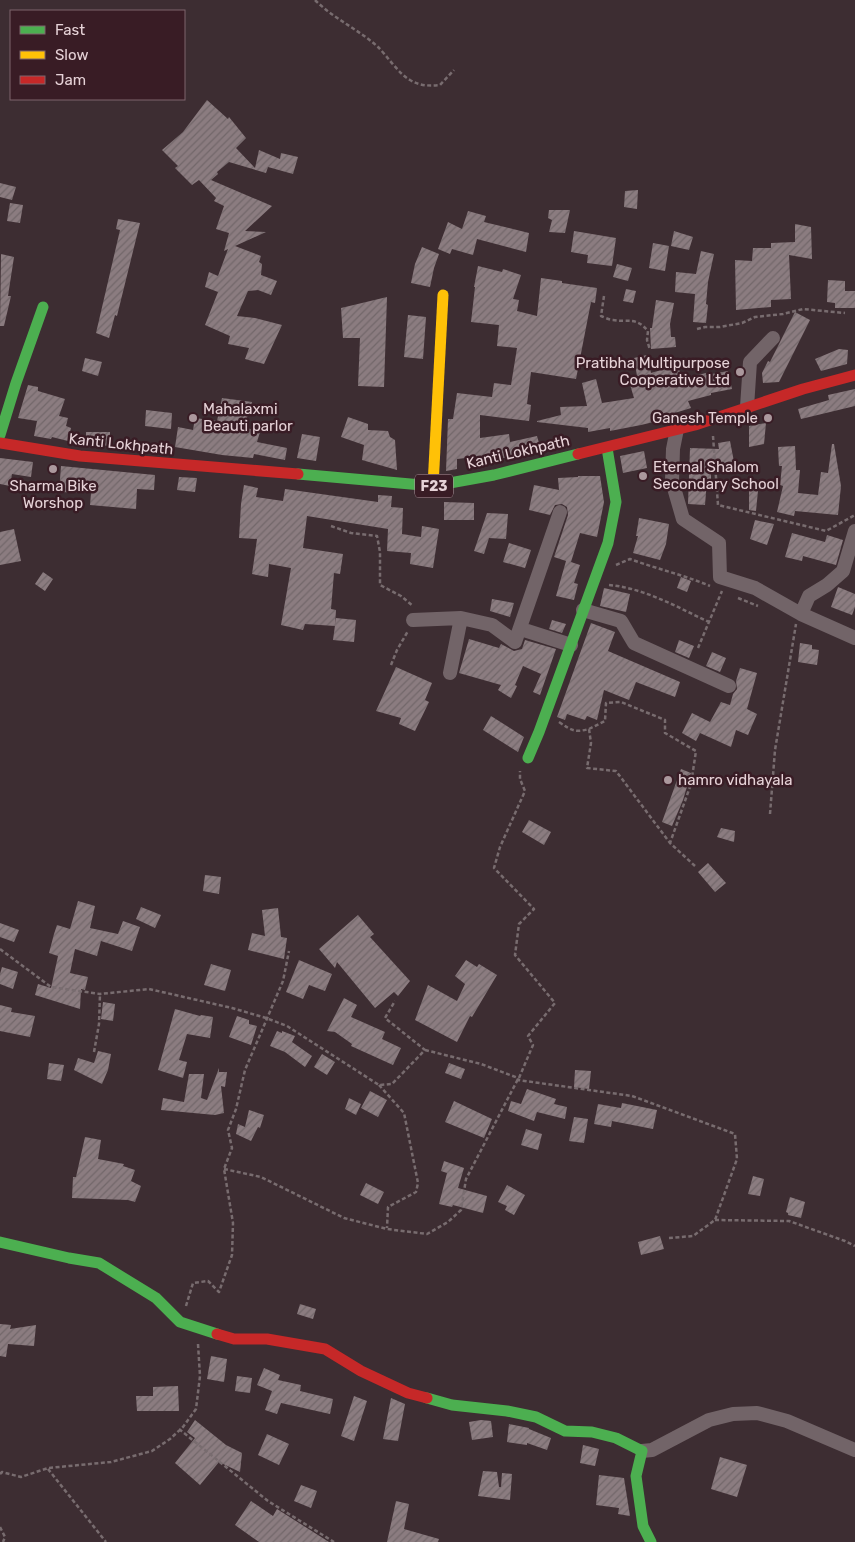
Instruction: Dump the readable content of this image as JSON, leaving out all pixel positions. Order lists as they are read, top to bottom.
{
  "streets": {
    "street": ["Kanti Lokhpath", "F23"]
  },
  "places": [
    "Pratibha Multipurpose Cooperative Ltd",
    "Mahalaxmi Beauti parlor",
    "Ganesh Temple",
    "Sharma Bike Worshop",
    "Eternal Shalom Secondary School",
    "hamro vidhayala"
  ],
  "legend": ["Fast", "Slow", "Jam"]
}
